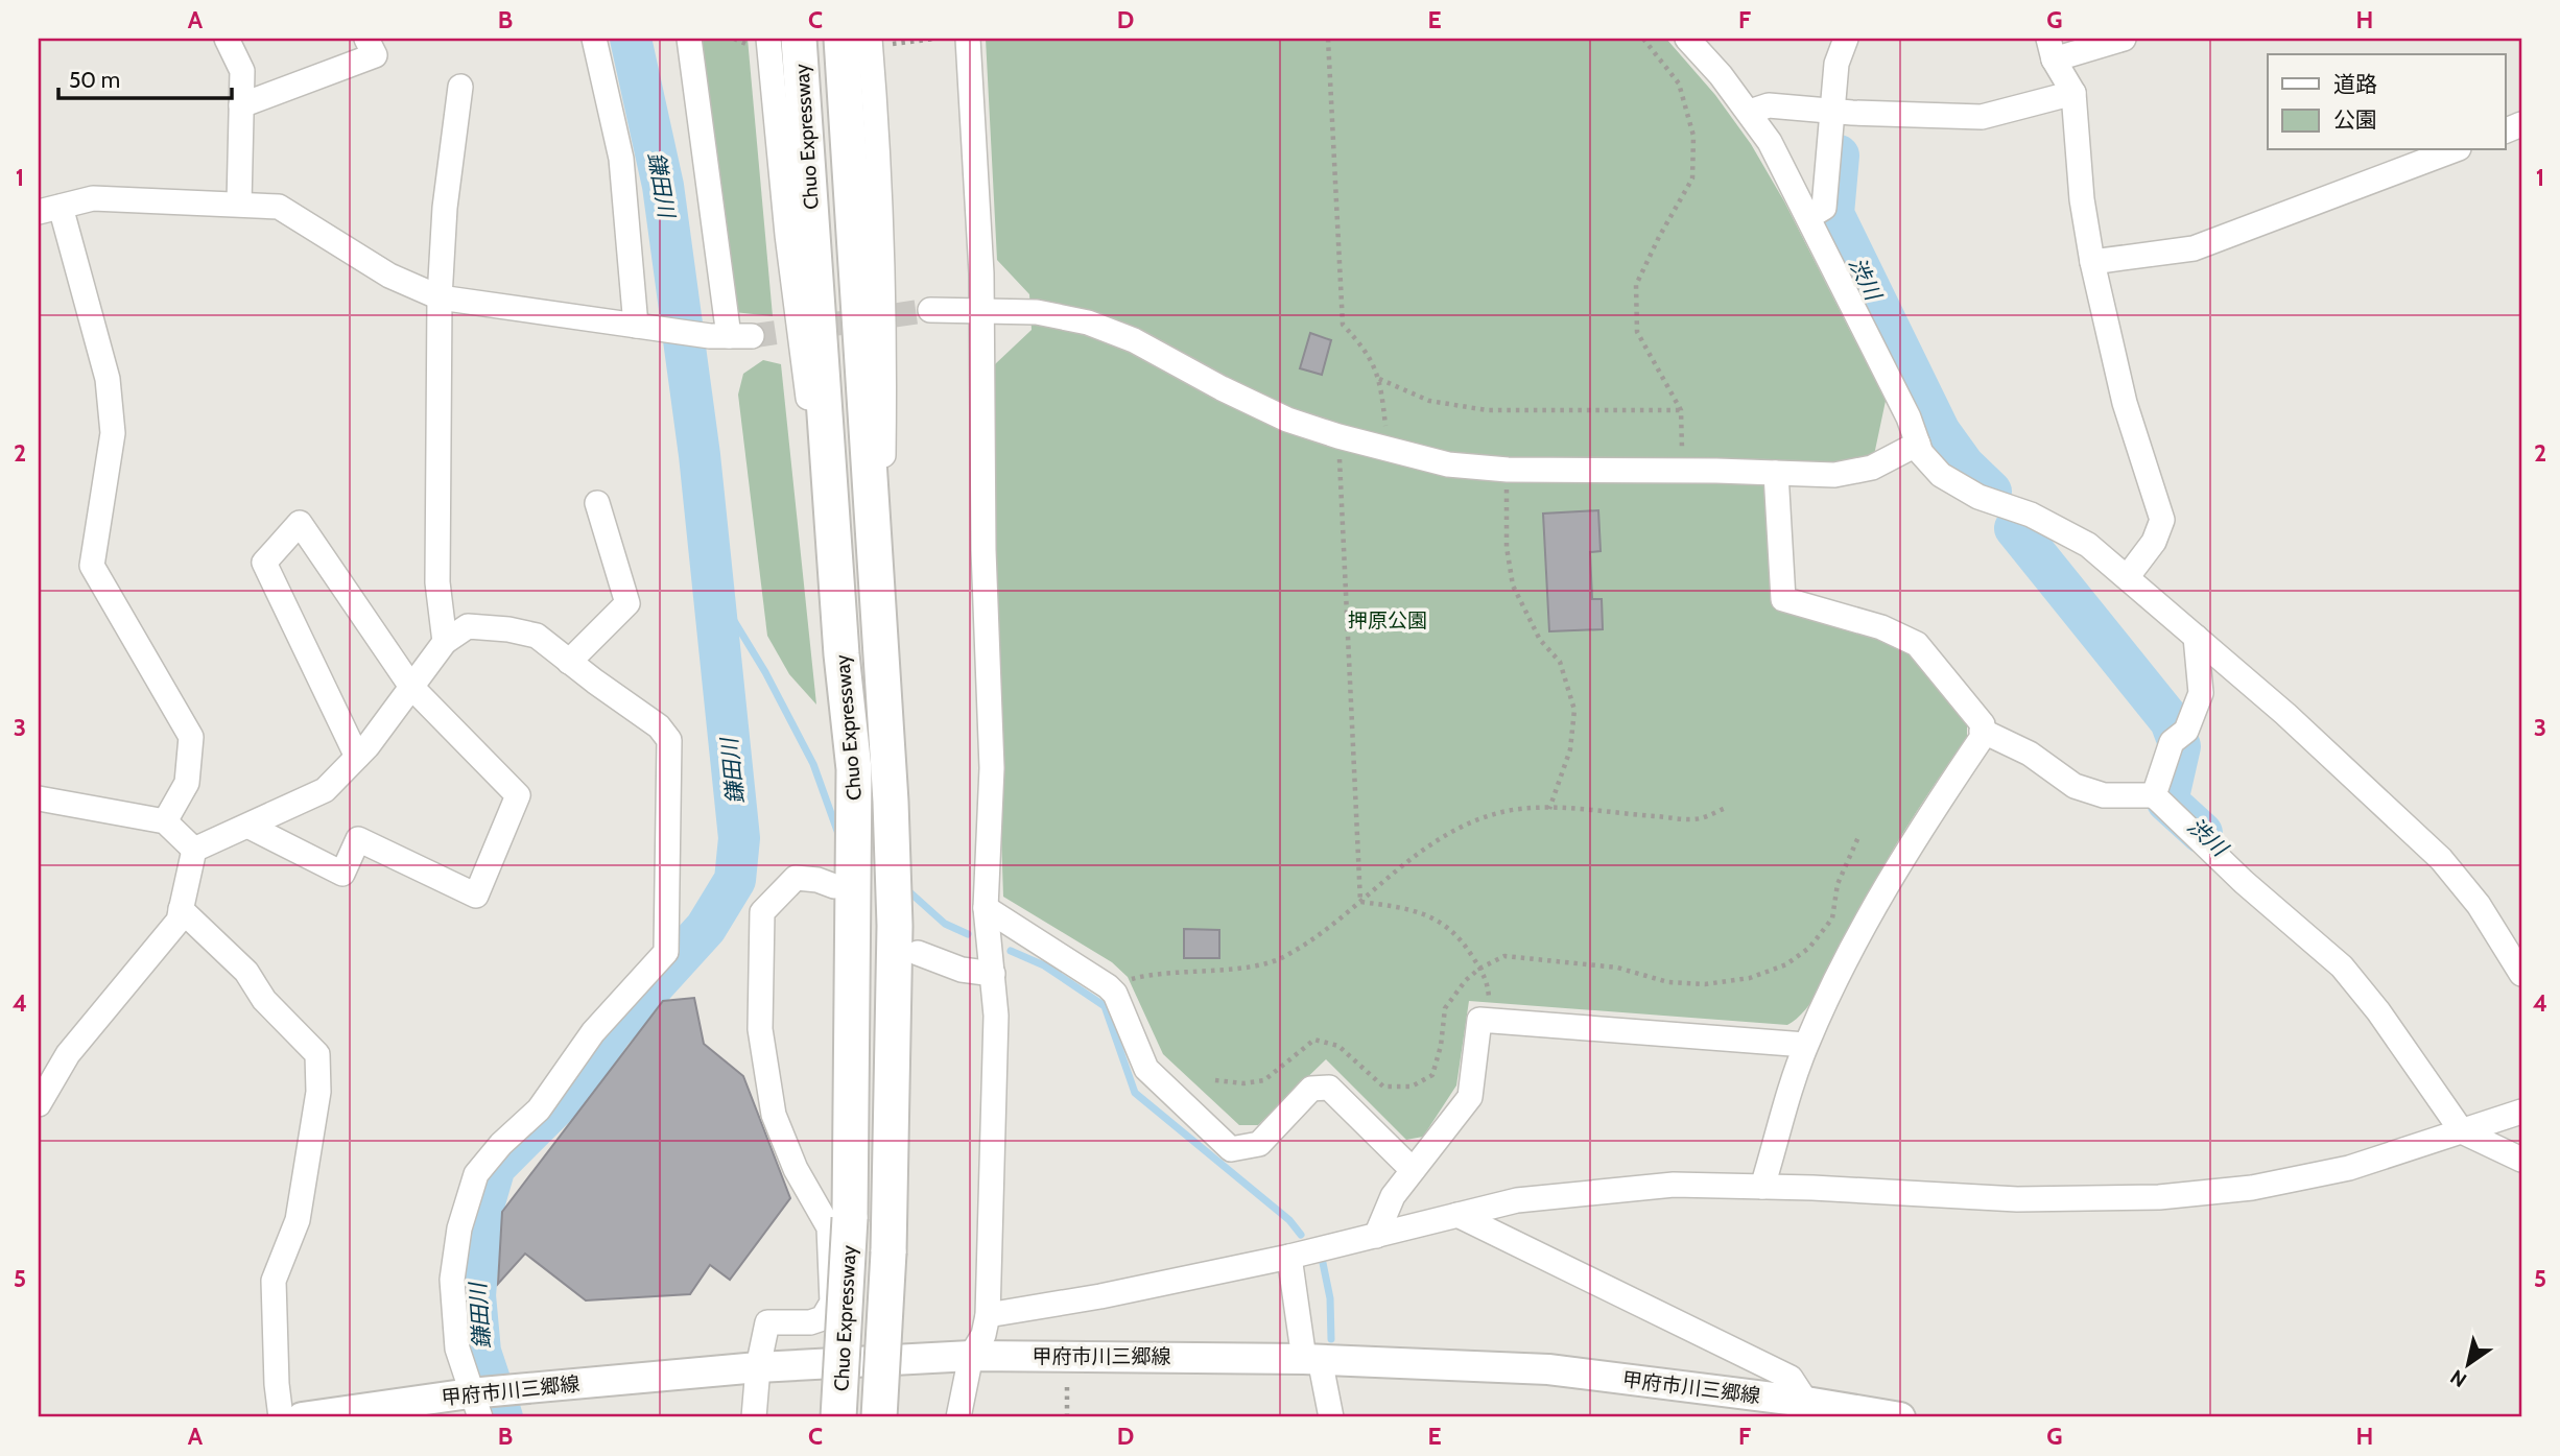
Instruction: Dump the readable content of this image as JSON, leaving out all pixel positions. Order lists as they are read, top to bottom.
{
  "streets": {
    "highway": ["Chuo Expressway"],
    "main road": ["甲府市川三郷線"]
  },
  "water": ["鎌田川", "渋川"],
  "parks": ["押原公園"],
  "legend": ["道路", "公園"],
  "scale_bar": "50 m",
  "north": "bottom left",
  "grid": {
    "columns": [
      "A",
      "B",
      "C",
      "D",
      "E",
      "F",
      "G",
      "H"
    ],
    "rows": [
      "1",
      "2",
      "3",
      "4",
      "5"
    ]
  }
}
